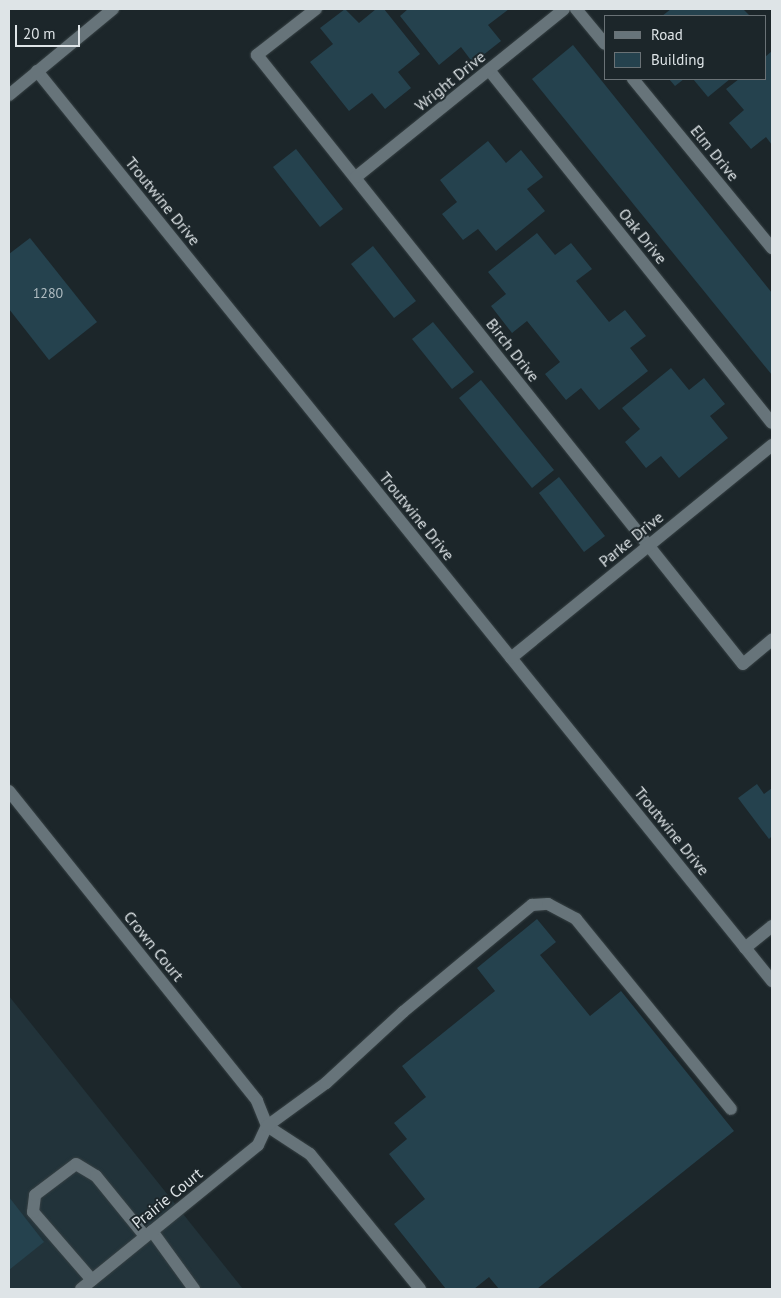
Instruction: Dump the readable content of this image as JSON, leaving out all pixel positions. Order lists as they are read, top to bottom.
{
  "streets": {
    "street": [
      "Wright Drive",
      "Elm Drive",
      "Troutwine Drive",
      "Oak Drive",
      "Birch Drive",
      "Parke Drive",
      "Crown Court",
      "Prairie Court"
    ]
  },
  "crossings": [
    ["Wright Drive", "Oak Drive"],
    ["Wright Drive", "Birch Drive"],
    ["Troutwine Drive", "Parke Drive"],
    ["Birch Drive", "Parke Drive"],
    ["Crown Court", "Prairie Court"]
  ],
  "house_numbers": ["1280"],
  "legend": ["Road", "Building"],
  "scale_bar": "20 m"
}
